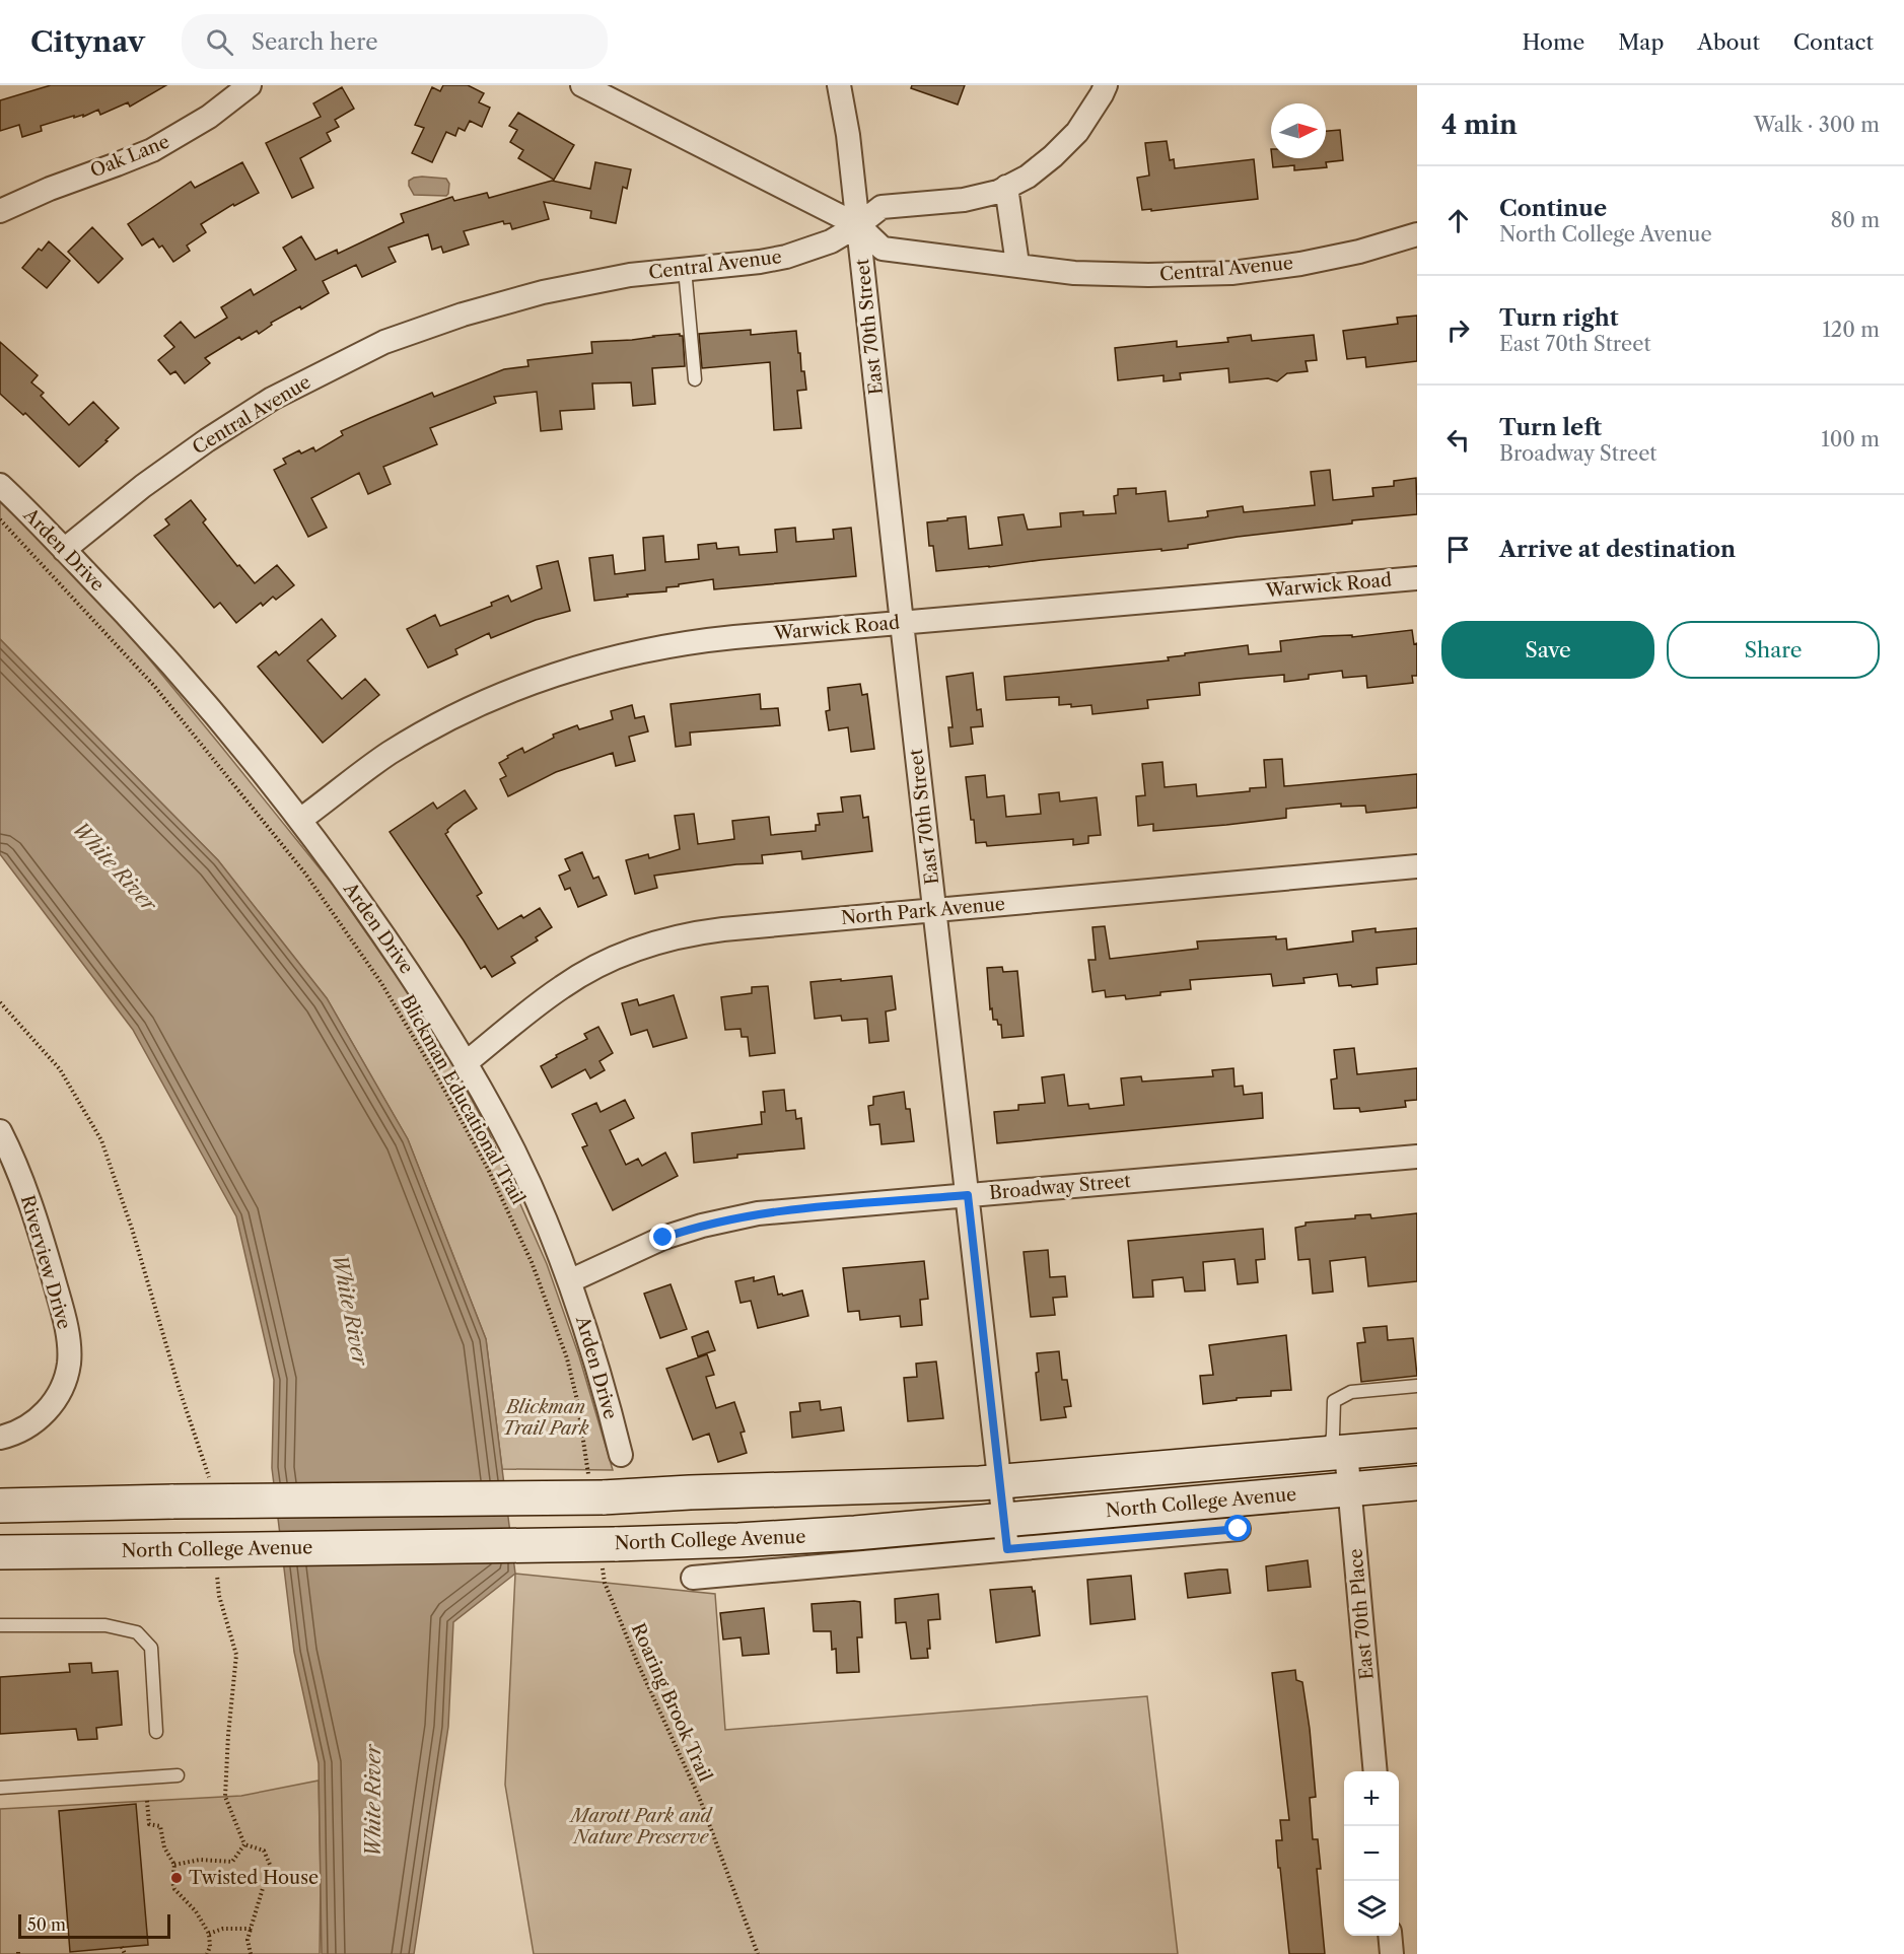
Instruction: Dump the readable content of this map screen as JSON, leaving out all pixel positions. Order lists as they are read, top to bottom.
{
  "streets": {
    "main road": ["North College Avenue"],
    "street": [
      "Oak Lane",
      "Central Avenue",
      "East 70th Street",
      "Arden Drive",
      "Warwick Road",
      "North Park Avenue",
      "Broadway Street",
      "Riverview Drive",
      "East 70th Place"
    ],
    "path": ["Blickman Educational Trail", "Roaring Brook Trail"]
  },
  "crossings": [
    ["Central Avenue", "East 70th Street"],
    ["Central Avenue", "Arden Drive"],
    ["East 70th Street", "Warwick Road"],
    ["East 70th Street", "North Park Avenue"],
    ["East 70th Street", "Broadway Street"],
    ["East 70th Street", "North College Avenue"],
    ["Arden Drive", "Warwick Road"],
    ["Arden Drive", "North Park Avenue"],
    ["Arden Drive", "Broadway Street"],
    ["Blickman Educational Trail", "North College Avenue"],
    ["North College Avenue", "East 70th Place"],
    ["North College Avenue", "Roaring Brook Trail"]
  ],
  "water": ["White River"],
  "parks": ["Blickman Trail Park", "Marott Park and Nature Preserve"],
  "places": ["Twisted House"],
  "scale_bar": "50 m",
  "north": "right",
  "page": {
    "header": "Citynav",
    "search": "Search here",
    "nav": [
      "Home",
      "Map",
      "About",
      "Contact"
    ],
    "heading": ["4 min", "Walk · 300 m"],
    "list": [
      ["Continue", "North College Avenue", "80 m"],
      ["Turn right", "East 70th Street", "120 m"],
      ["Turn left", "Broadway Street", "100 m"],
      "Arrive at destination"
    ],
    "buttons": ["Save", "Share"],
    "map_buttons": ["+", "−"],
    "scale": "50 m"
  }
}
